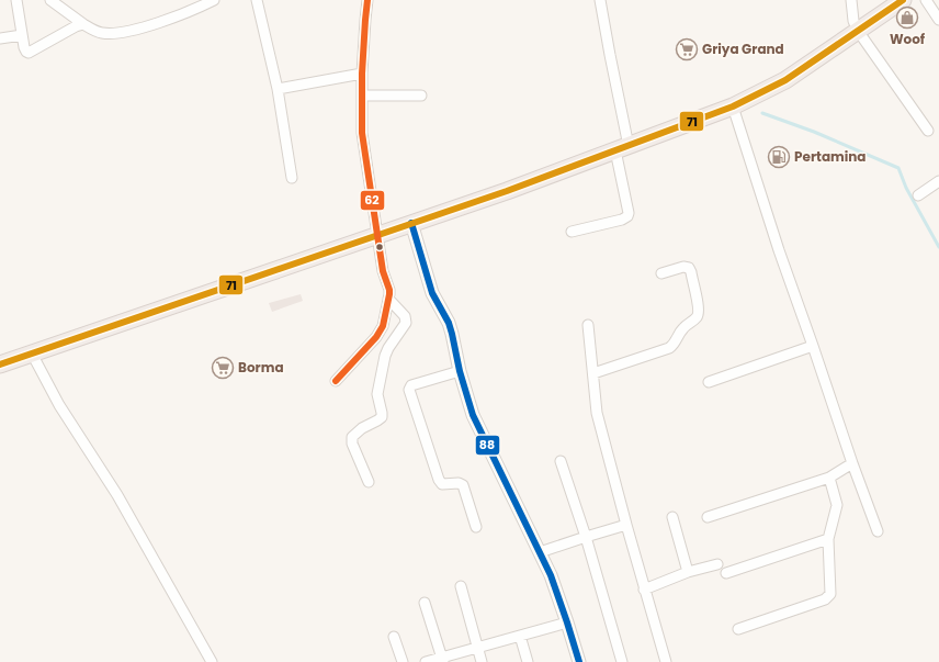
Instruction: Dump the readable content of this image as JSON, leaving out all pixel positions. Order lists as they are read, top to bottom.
{
  "places": {
    "shop": ["Woof"],
    "supermarket": ["Griya Grand", "Borma"],
    "fuel station": ["Pertamina"]
  },
  "lines": ["transit line 71", "transit line 62", "transit line 88"]
}
